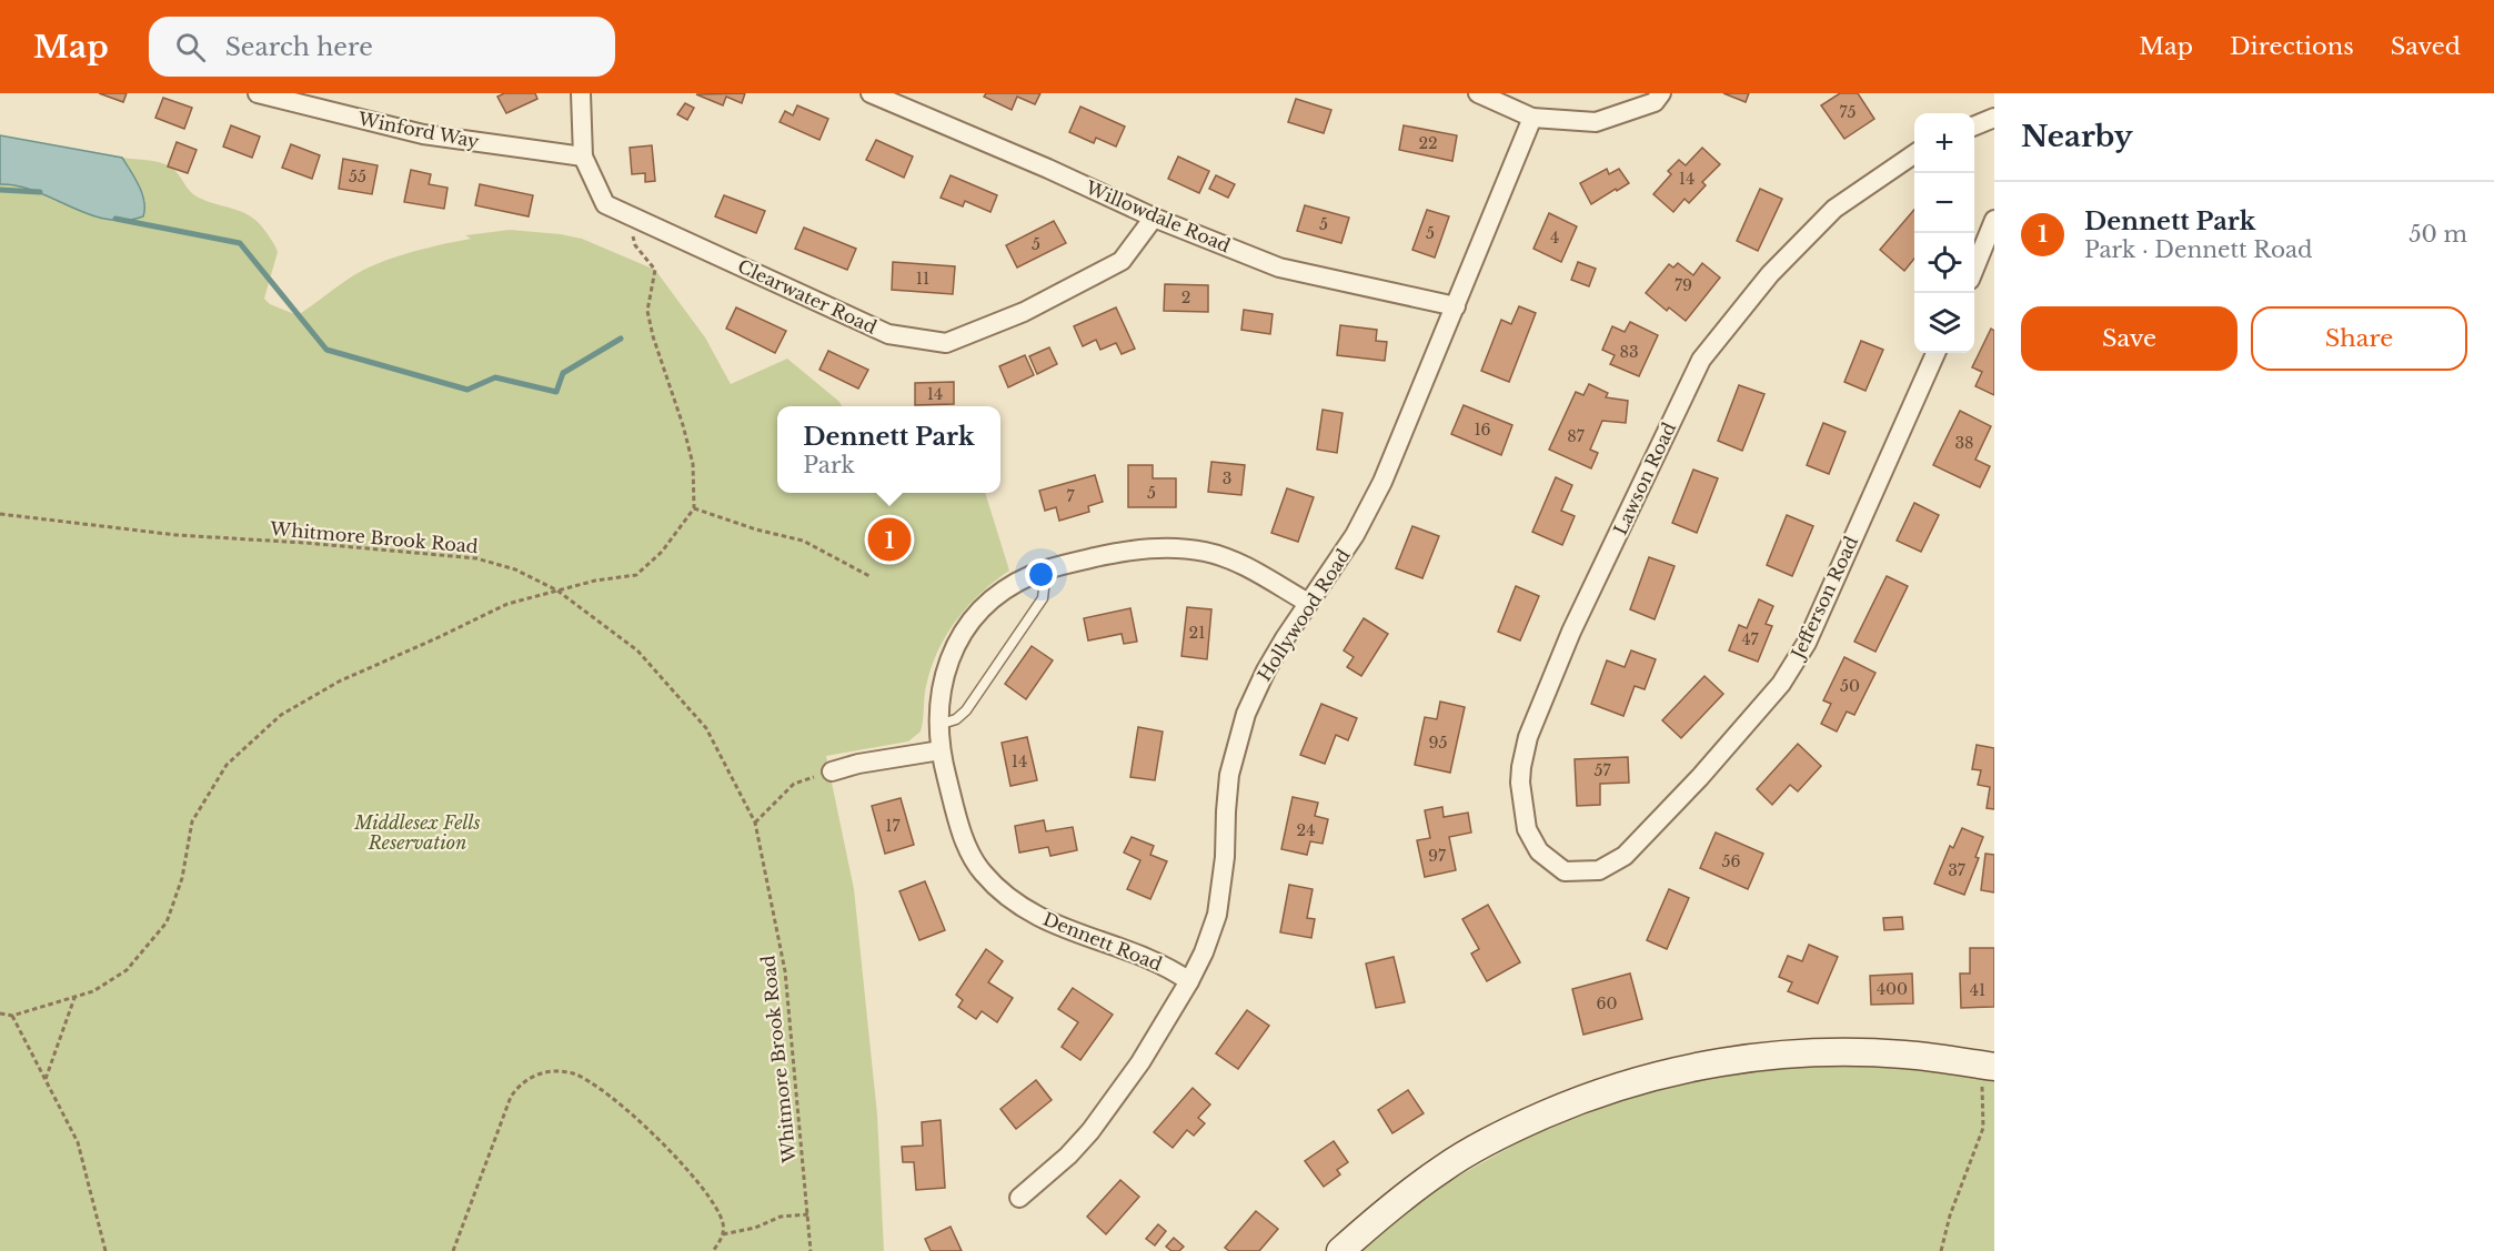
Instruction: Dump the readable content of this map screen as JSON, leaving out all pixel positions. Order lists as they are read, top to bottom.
{
  "streets": {
    "street": [
      "Winford Way",
      "Willowdale Road",
      "Clearwater Road",
      "Lawson Road",
      "Jefferson Road",
      "Hollywood Road",
      "Dennett Road"
    ],
    "path": ["Whitmore Brook Road"]
  },
  "crossings": [
    ["Winford Way", "Clearwater Road"],
    ["Willowdale Road", "Clearwater Road"],
    ["Willowdale Road", "Hollywood Road"],
    ["Lawson Road", "Jefferson Road"],
    ["Hollywood Road", "Dennett Road"]
  ],
  "parks": ["Middlesex Fells Reservation"],
  "house_numbers": [
    "75",
    "22",
    "55",
    "14",
    "5",
    "5",
    "4",
    "5",
    "11",
    "79",
    "2",
    "83",
    "14",
    "16",
    "87",
    "38",
    "3",
    "5",
    "7",
    "21",
    "47",
    "50",
    "95",
    "14",
    "57",
    "17",
    "24",
    "97",
    "56",
    "37",
    "400",
    "41",
    "60"
  ],
  "page": {
    "header": "Map",
    "search": "Search here",
    "nav": ["Map", "Directions", "Saved"],
    "heading": "Nearby",
    "map_buttons": ["+", "−"],
    "list": [
      {
        "mark": "1",
        "name": "Dennett Park",
        "note": "Park · Dennett Road",
        "value": "50 m"
      }
    ],
    "buttons": ["Save", "Share"],
    "popup": ["Dennett Park", "Park"],
    "pins": "1"
  }
}
